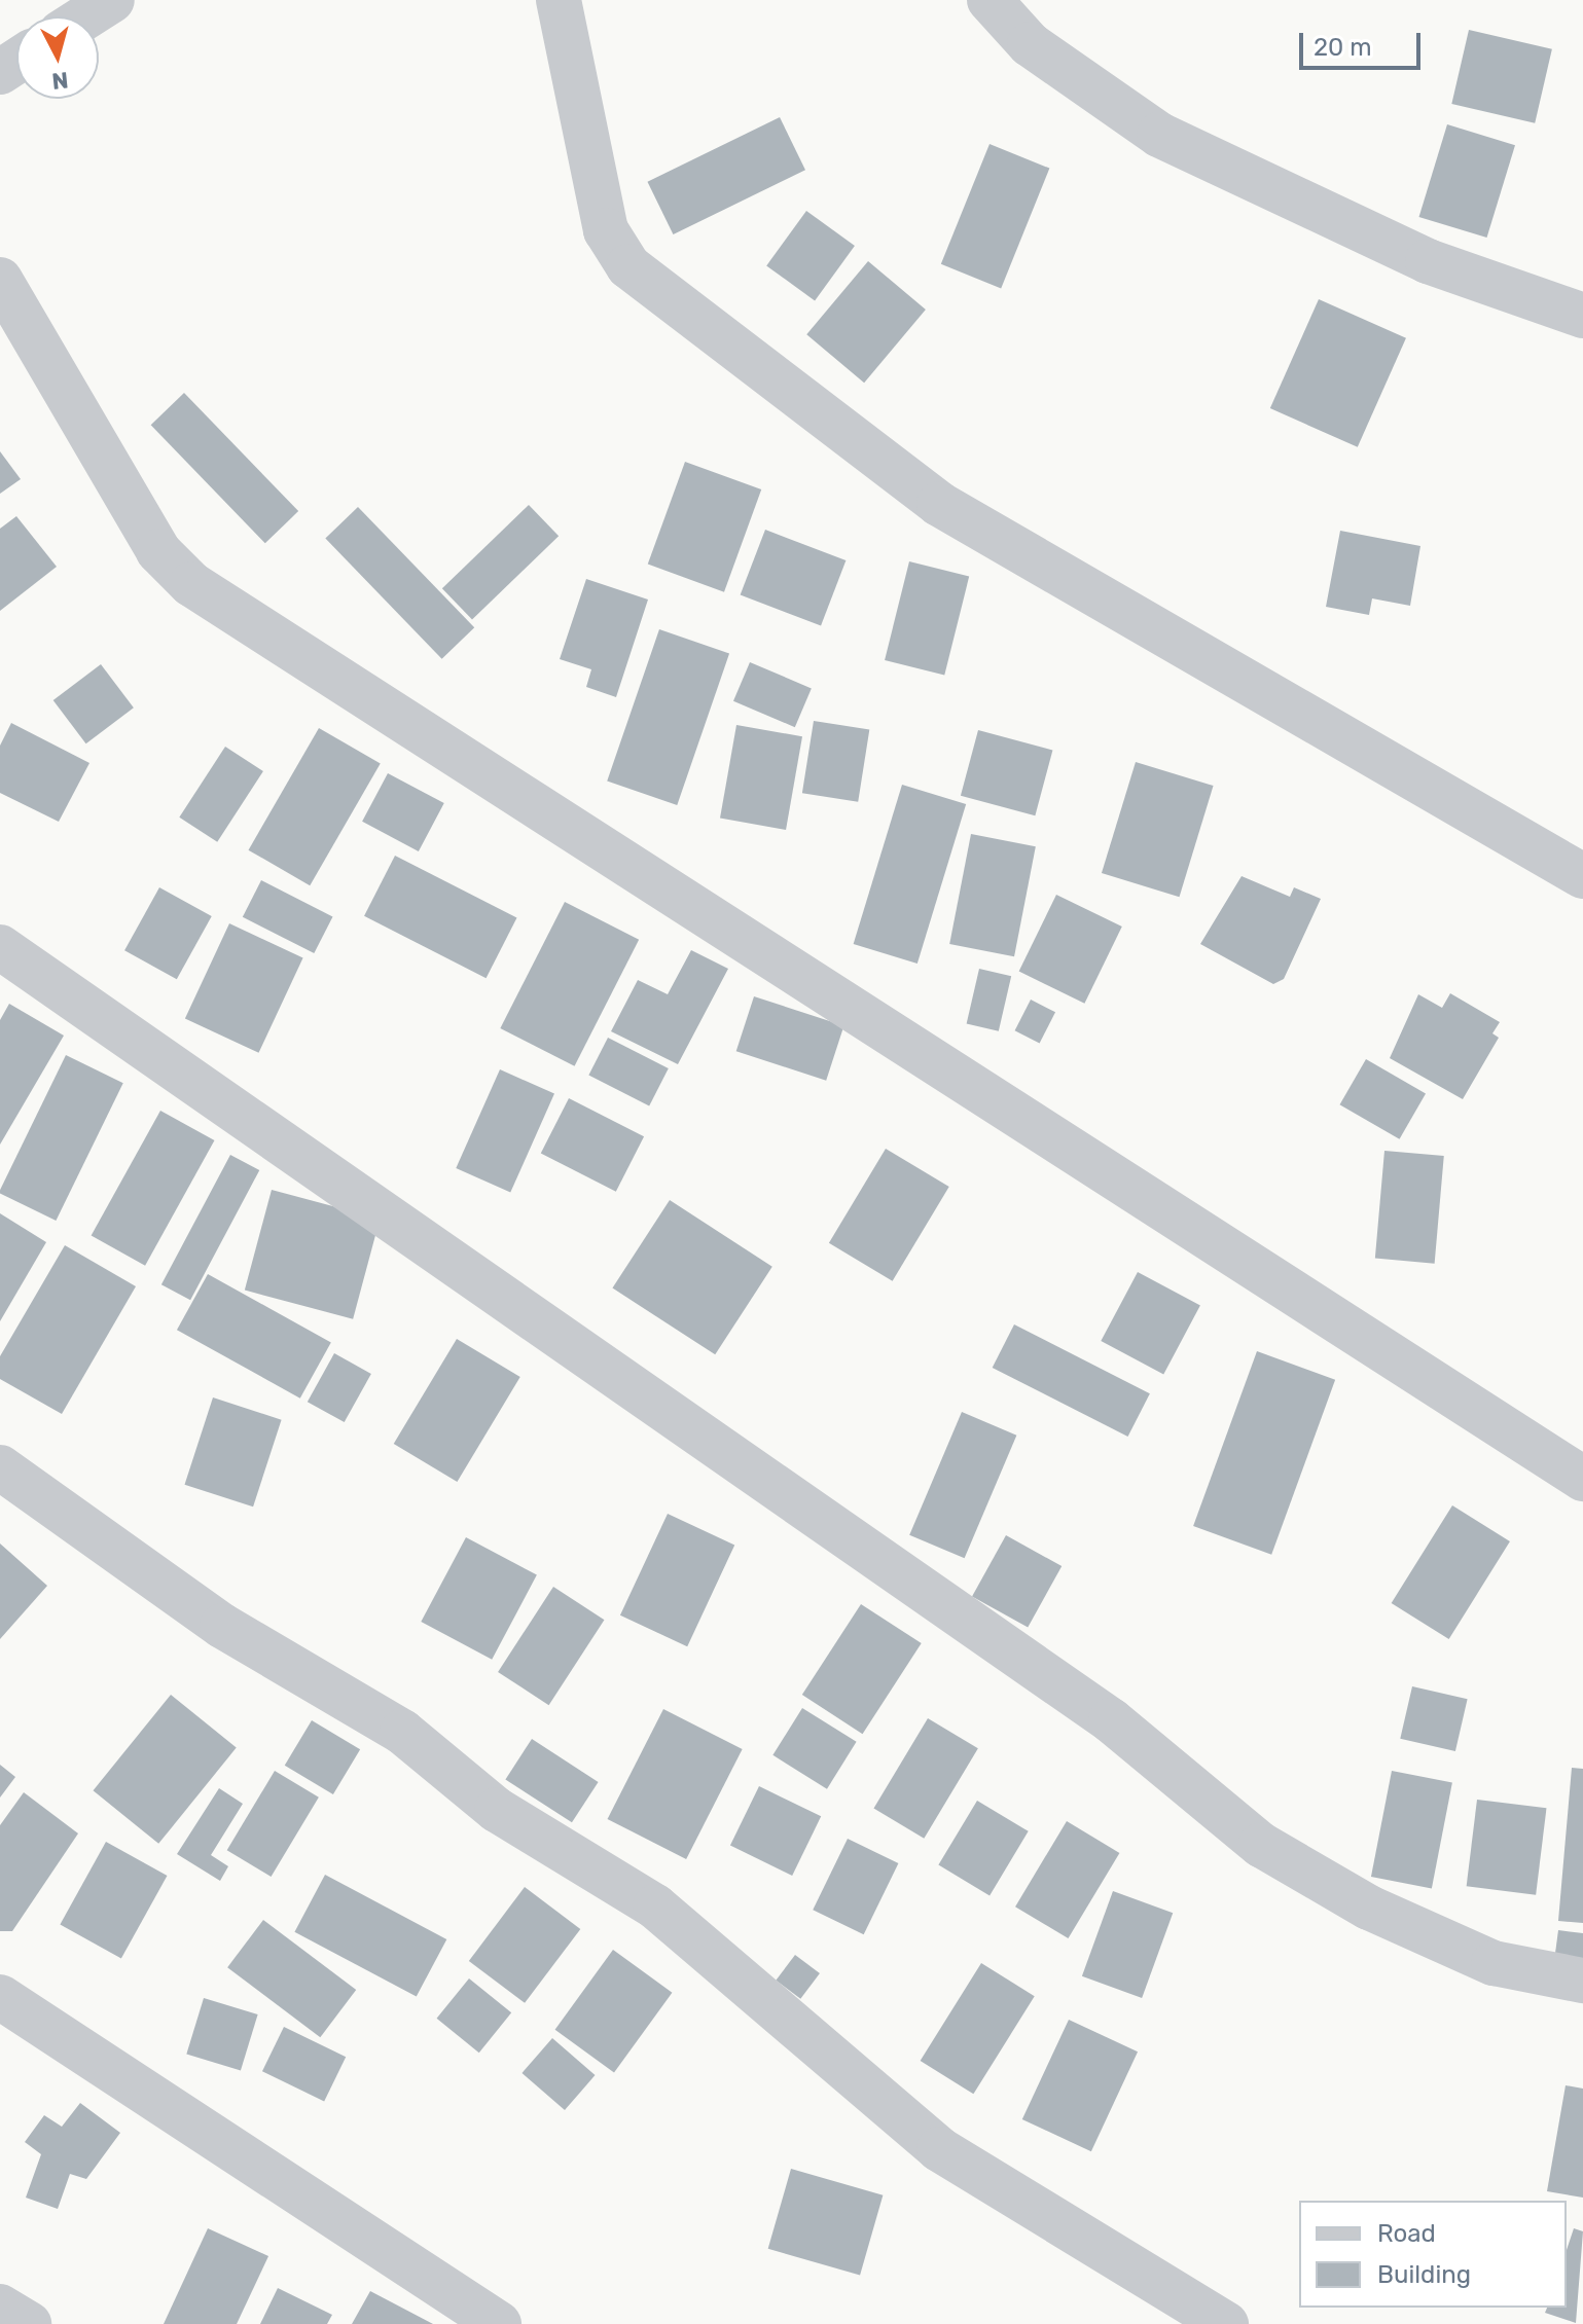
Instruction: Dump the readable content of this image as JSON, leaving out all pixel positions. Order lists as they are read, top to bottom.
{
  "legend": ["Road", "Building"],
  "scale_bar": "20 m",
  "north": "bottom"
}
